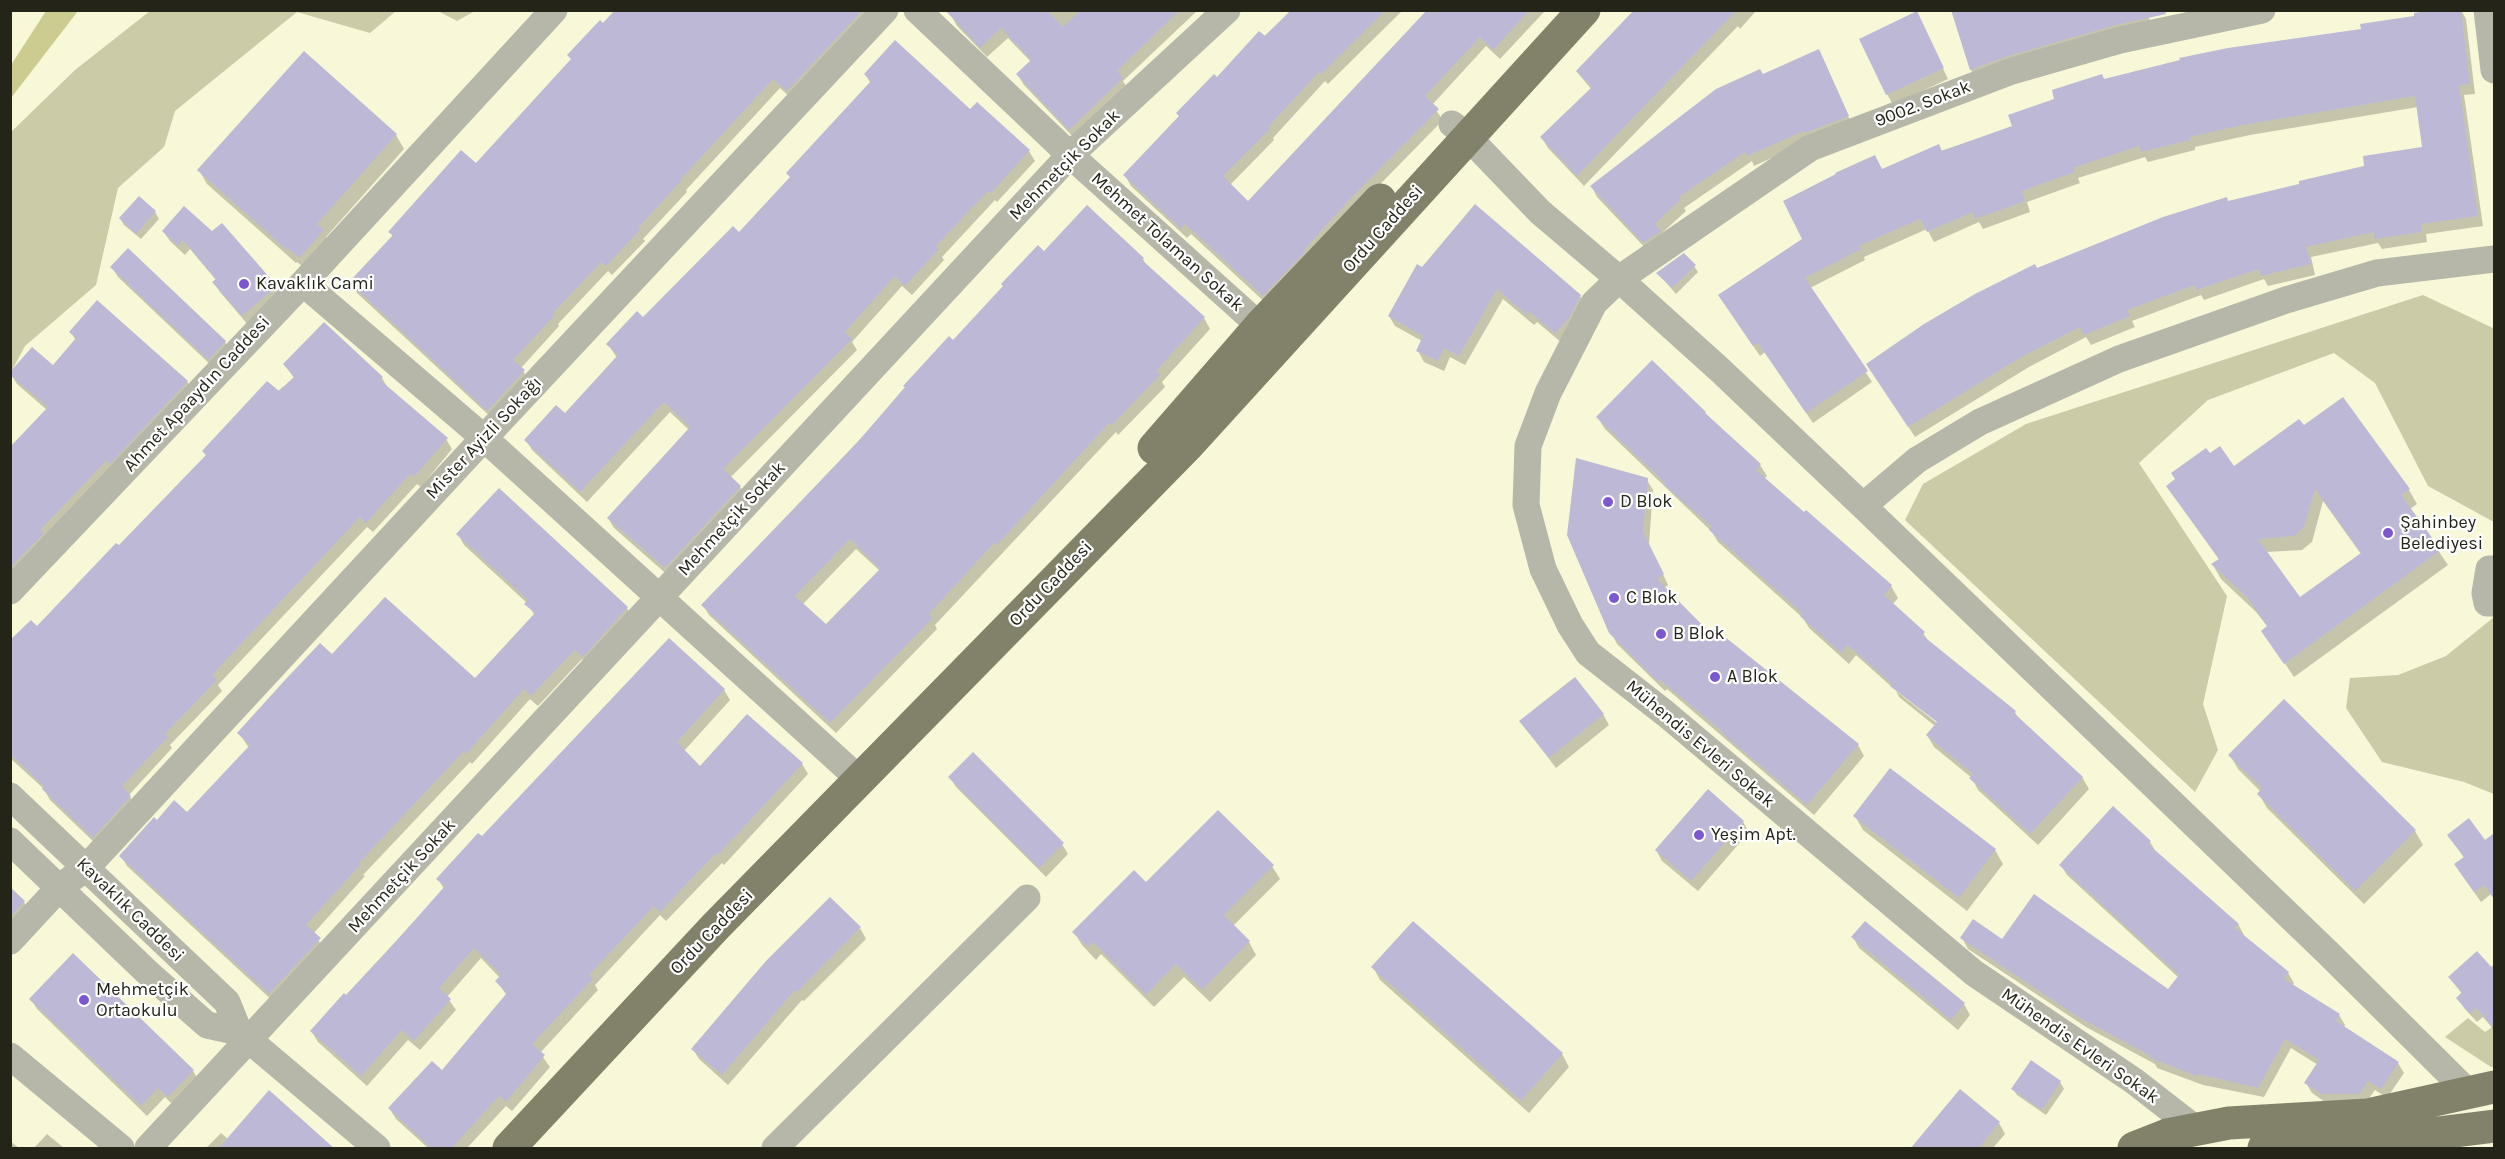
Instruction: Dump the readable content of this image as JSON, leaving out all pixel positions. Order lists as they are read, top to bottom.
{
  "streets": {
    "main road": ["Ordu Caddesi"],
    "street": [
      "9002. Sokak",
      "Mehmetçik Sokak",
      "Mehmet Tolaman Sokak",
      "Ahmet Apaaydın Caddesi",
      "Mister Ayizli Sokağı",
      "Mühendis Evleri Sokak",
      "Kavaklık Caddesi"
    ]
  },
  "crossings": [
    ["9002. Sokak", "Mühendis Evleri Sokak"],
    ["Mehmetçik Sokak", "Mehmet Tolaman Sokak"],
    ["Mehmetçik Sokak", "Kavaklık Caddesi"],
    ["Ordu Caddesi", "Mehmet Tolaman Sokak"],
    ["Mister Ayizli Sokağı", "Kavaklık Caddesi"]
  ],
  "places": [
    "Kavaklık Cami",
    "D Blok",
    "Şahinbey Belediyesi",
    "C Blok",
    "B Blok",
    "A Blok",
    "Yeşim Apt.",
    "Mehmetçik Ortaokulu"
  ]
}
